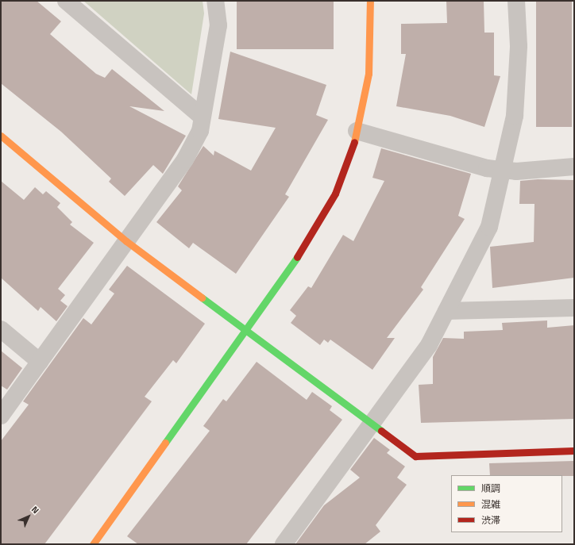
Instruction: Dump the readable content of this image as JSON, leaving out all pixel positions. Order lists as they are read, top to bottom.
{
  "legend": ["順調", "混雑", "渋滞"],
  "north": "top right"
}
